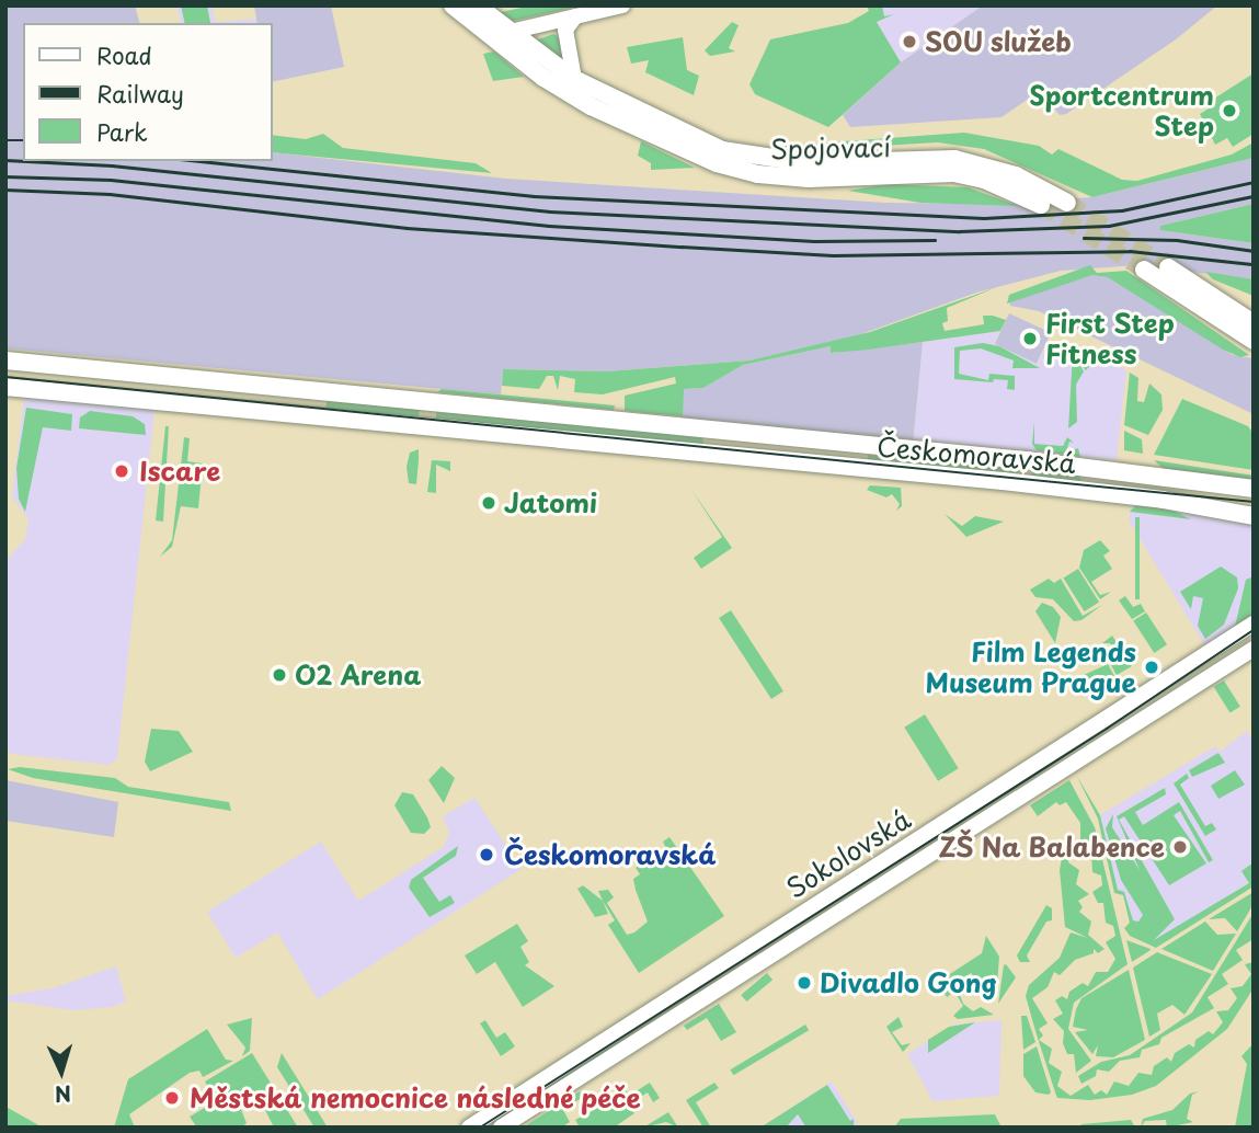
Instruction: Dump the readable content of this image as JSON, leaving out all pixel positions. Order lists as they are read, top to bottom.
{
  "streets": {
    "main road": ["Spojovací", "Českomoravská", "Sokolovská"]
  },
  "places": [
    "SOU služeb",
    "Sportcentrum Step",
    "First Step Fitness",
    "Iscare",
    "Jatomi",
    "Film Legends Museum Prague",
    "O2 Arena",
    "ZŠ Na Balabence",
    "Českomoravská",
    "Divadlo Gong",
    "Městská nemocnice následné péče"
  ],
  "legend": ["Road", "Railway", "Park"],
  "north": "bottom"
}
